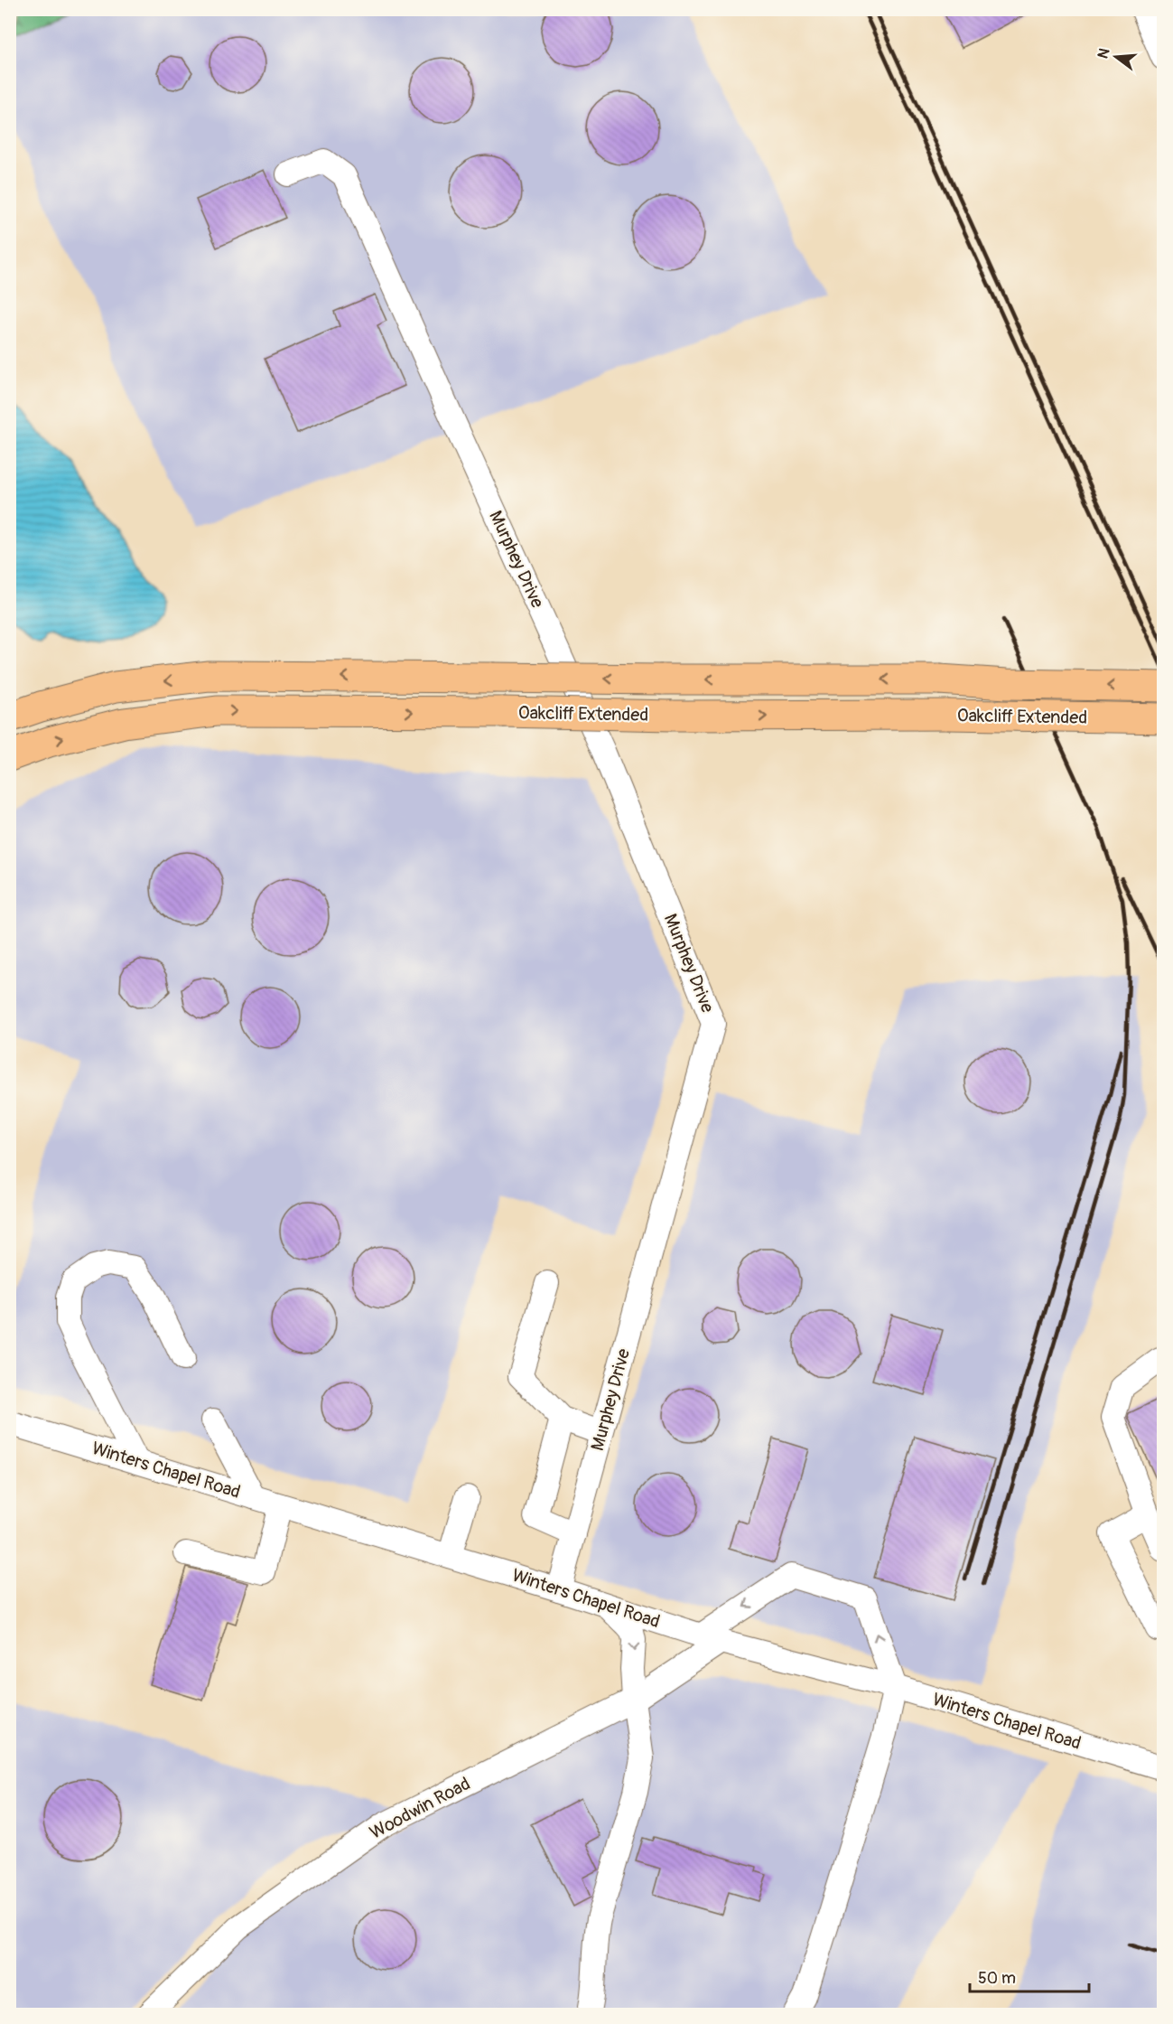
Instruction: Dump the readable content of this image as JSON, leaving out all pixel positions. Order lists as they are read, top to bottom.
{
  "streets": {
    "main road": ["Oakcliff Extended"],
    "street": ["Murphey Drive", "Winters Chapel Road", "Woodwin Road"]
  },
  "crossings": [
    ["Murphey Drive", "Winters Chapel Road"],
    ["Winters Chapel Road", "Woodwin Road"]
  ],
  "scale_bar": "50 m",
  "north": "left"
}
